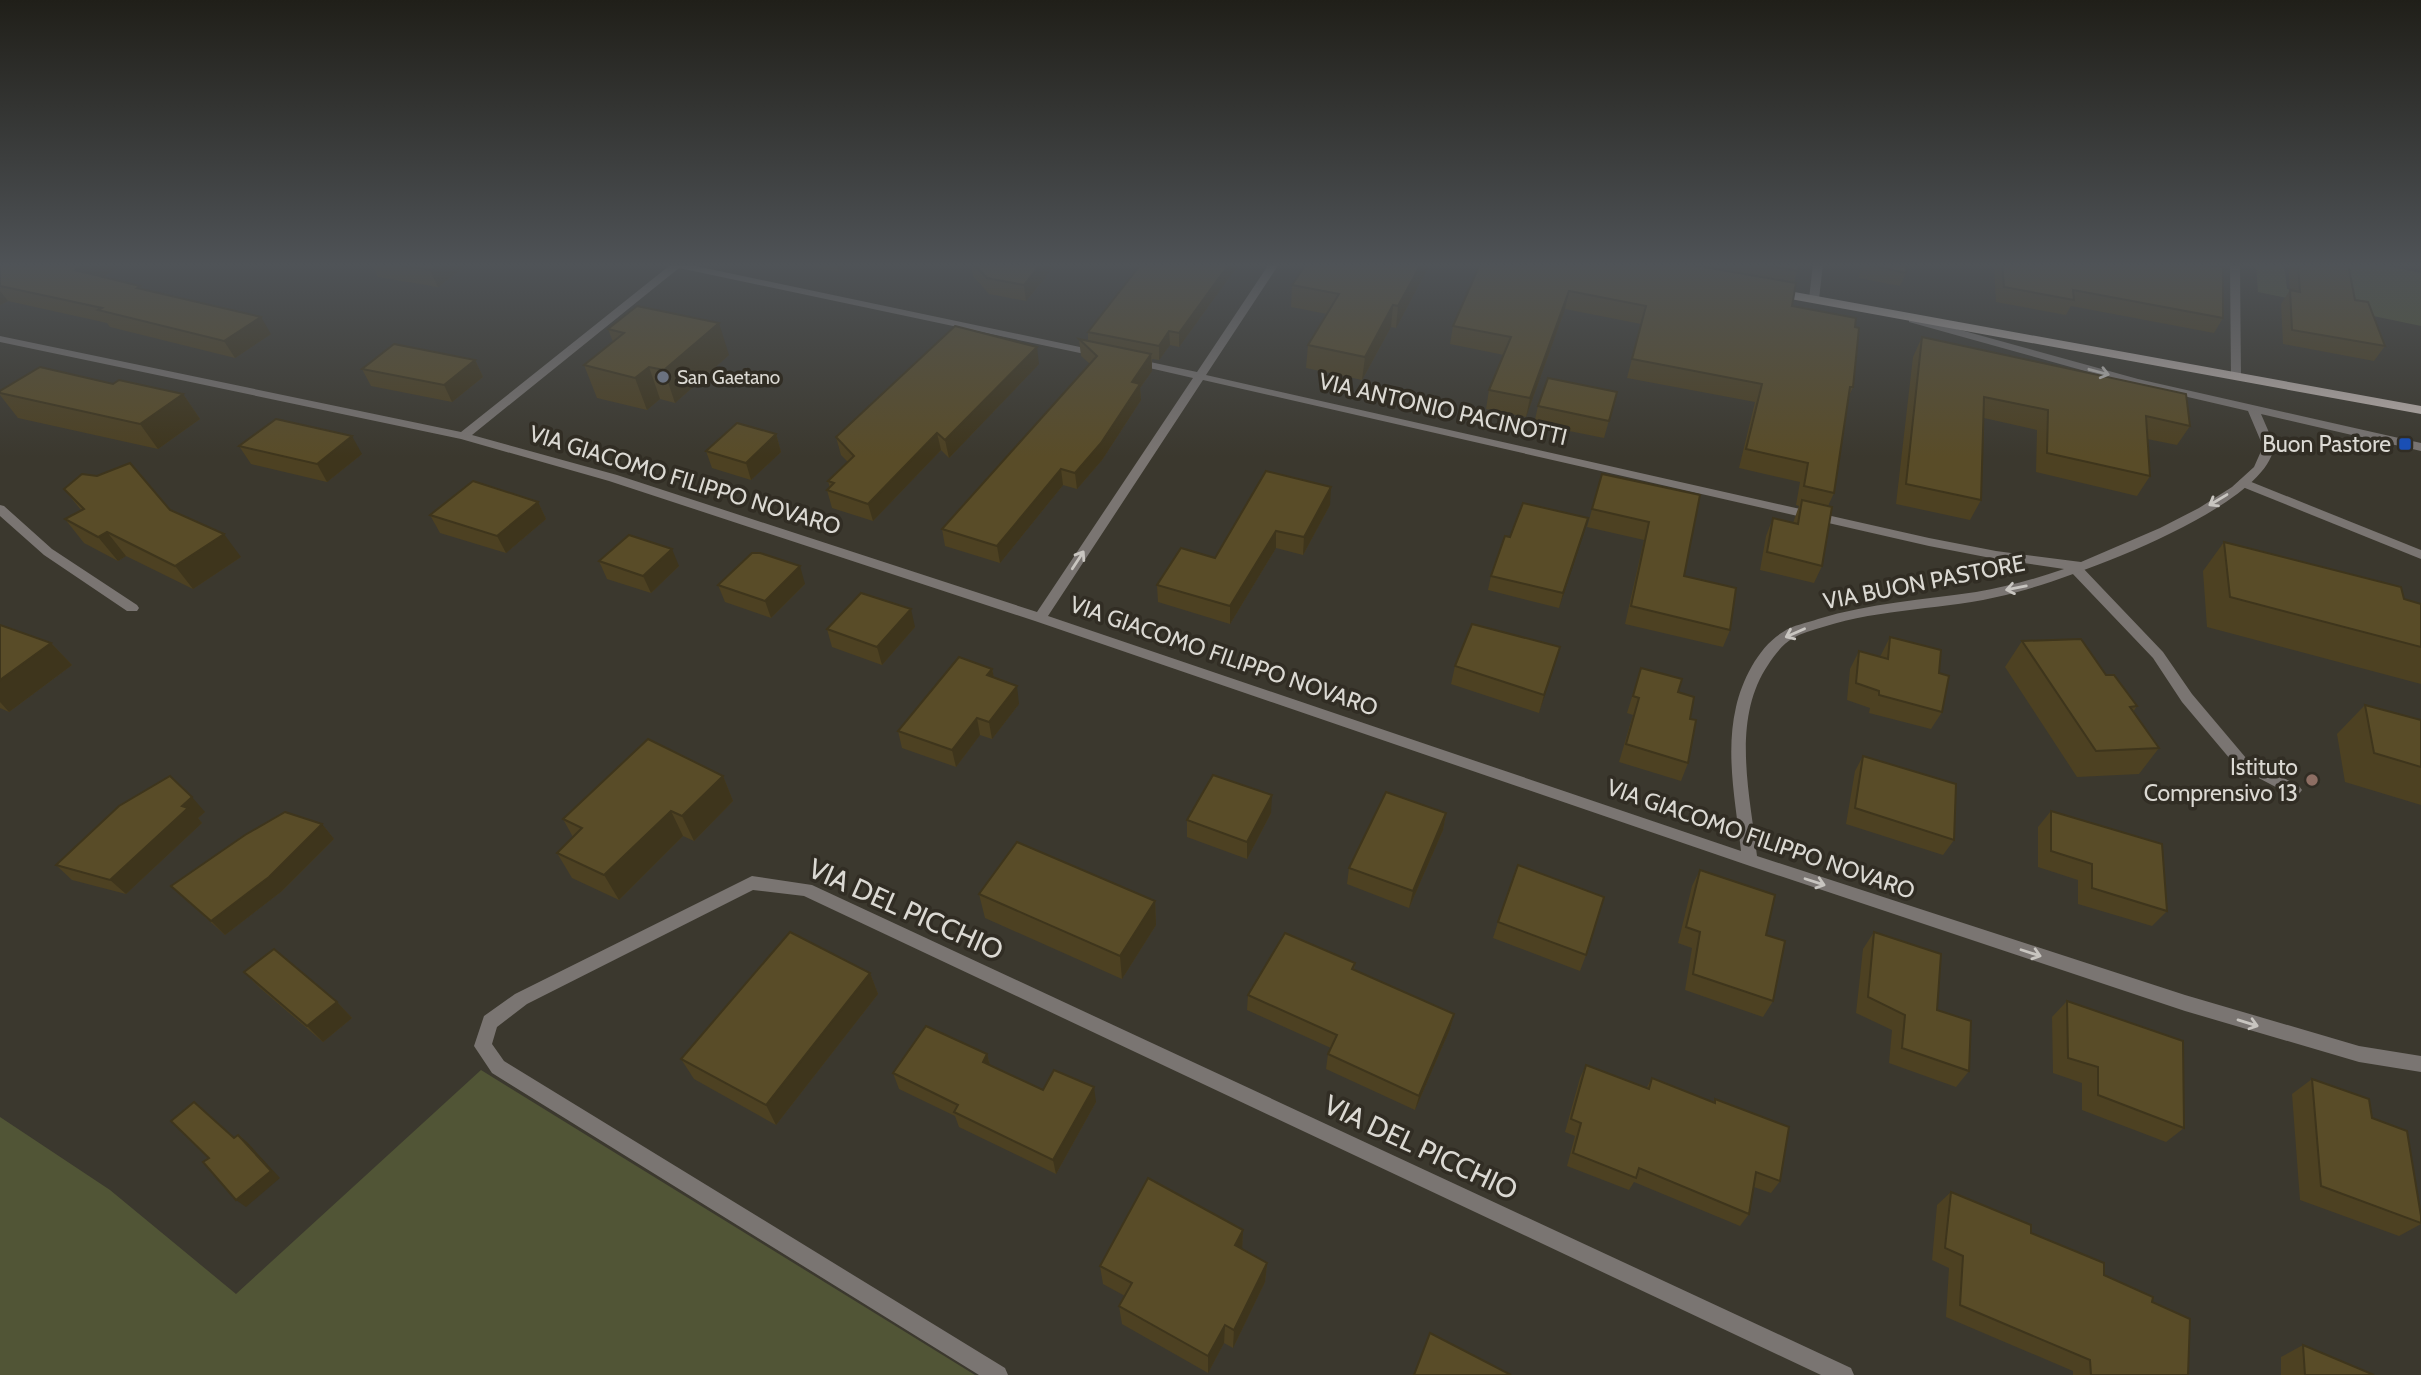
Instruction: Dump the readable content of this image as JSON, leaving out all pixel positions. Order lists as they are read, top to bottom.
{
  "streets": {
    "street": [
      "VIA ANTONIO PACINOTTI",
      "VIA GIACOMO FILIPPO NOVARO",
      "VIA BUON PASTORE",
      "VIA DEL PICCHIO"
    ]
  },
  "crossings": [
    ["VIA ANTONIO PACINOTTI", "VIA BUON PASTORE"],
    ["VIA GIACOMO FILIPPO NOVARO", "VIA BUON PASTORE"]
  ],
  "one_way": ["VIA BUON PASTORE"],
  "places": {
    "other": ["San Gaetano", "Istituto Comprensivo 13"],
    "transit": ["Buon Pastore"]
  }
}
